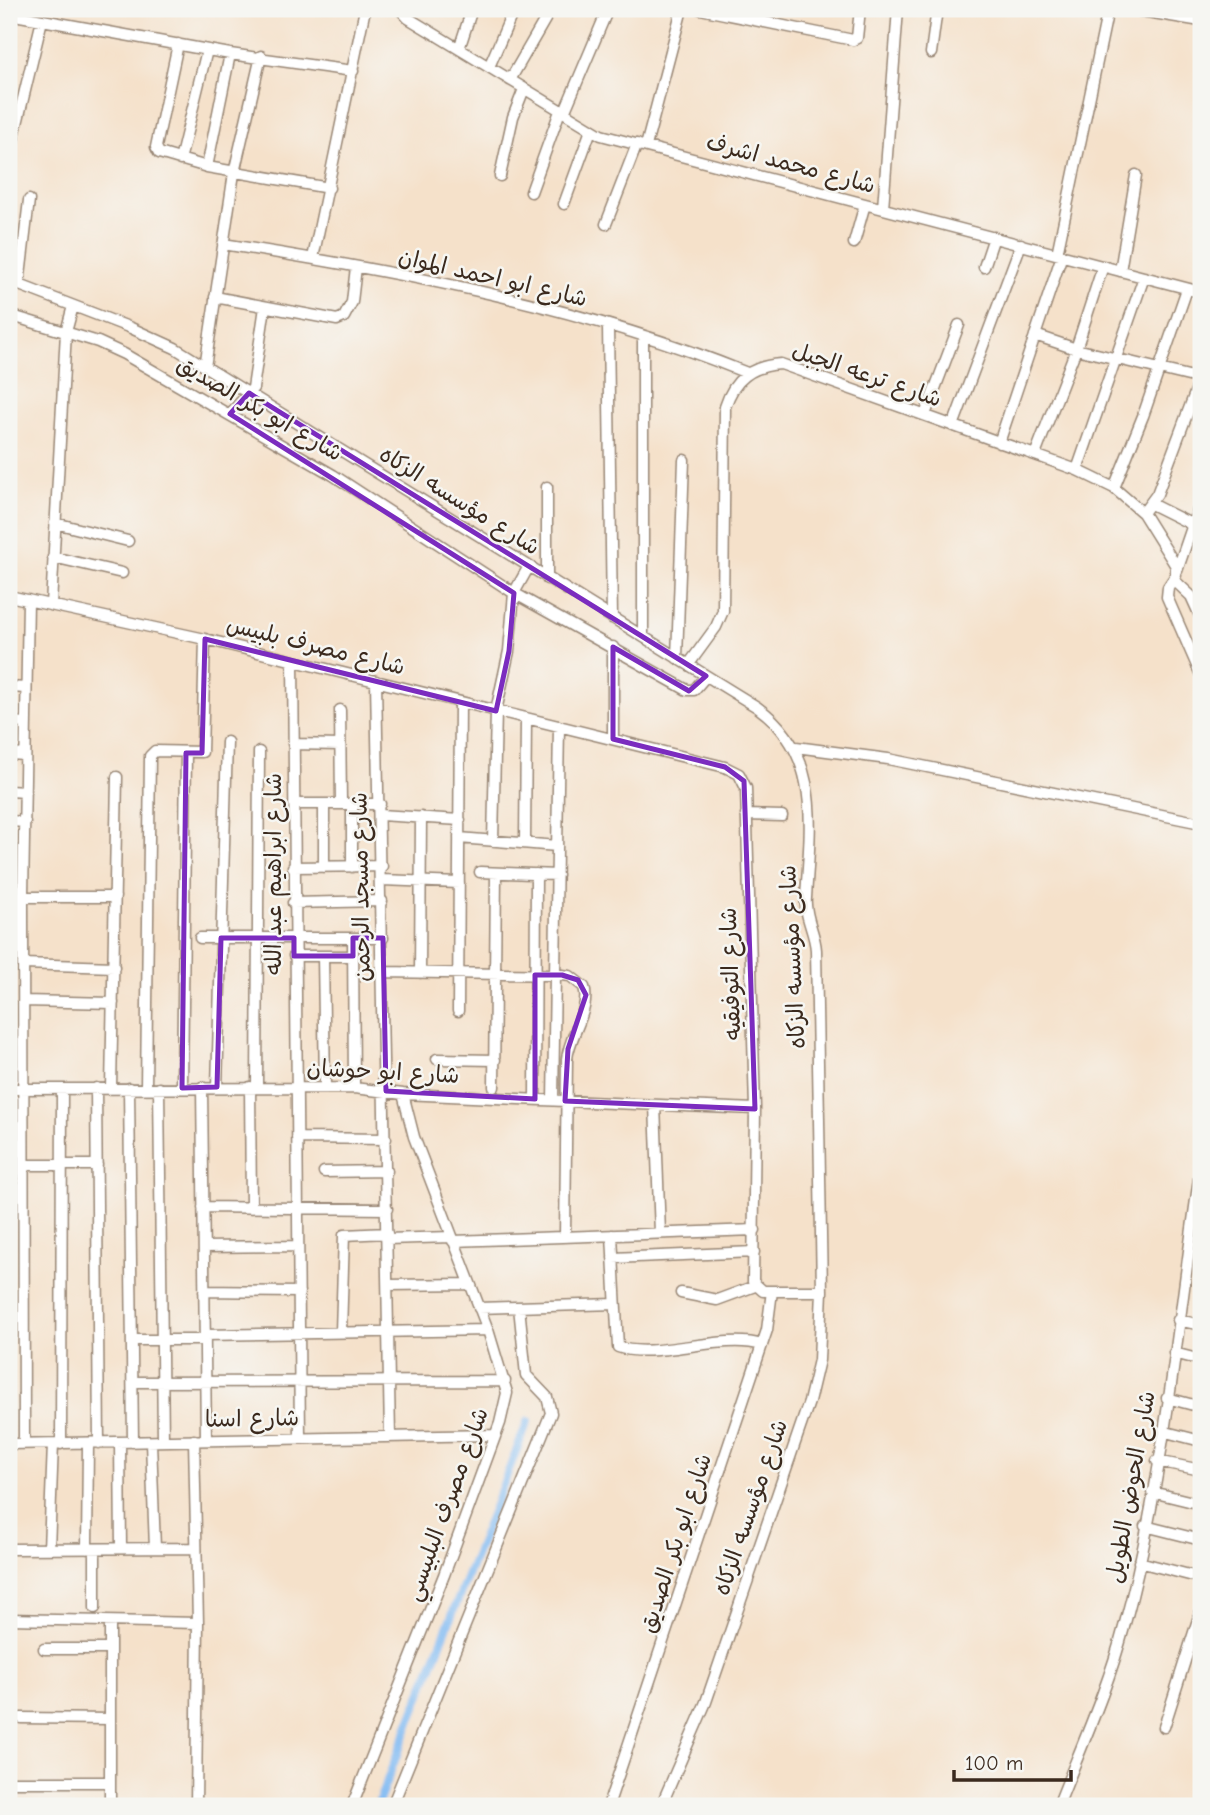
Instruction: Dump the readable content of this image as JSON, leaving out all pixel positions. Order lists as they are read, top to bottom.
{
  "streets": {
    "street": [
      "شارع محمد اشرف",
      "شارع ابو احمد الموان",
      "شارع ترعه الجبل",
      "شارع ابو بكر الصديق",
      "شارع مؤسسه الزكاه",
      "شارع مصرف بلبيس",
      "شارع ابراهيم عبد الله",
      "شارع مسجد الرحمن",
      "شارع التوفيقيه",
      "شارع ابو حوشان",
      "شارع اسنا",
      "شارع الحوض الطويل",
      "شارع مصرف البلبيسي"
    ]
  },
  "crossings": [
    ["شارع ابو احمد الموان", "شارع ترعه الجبل"],
    ["شارع ابو بكر الصديق", "شارع مؤسسه الزكاه"],
    ["شارع مصرف بلبيس", "شارع ابراهيم عبد الله"],
    ["شارع مصرف بلبيس", "شارع مسجد الرحمن"],
    ["شارع مصرف بلبيس", "شارع التوفيقيه"],
    ["شارع ابراهيم عبد الله", "شارع ابو حوشان"],
    ["شارع ابراهيم عبد الله", "شارع اسنا"],
    ["شارع مسجد الرحمن", "شارع ابو حوشان"],
    ["شارع مسجد الرحمن", "شارع اسنا"],
    ["شارع التوفيقيه", "شارع ابو حوشان"],
    ["شارع ابو حوشان", "شارع مصرف البلبيسي"],
    ["شارع اسنا", "شارع مصرف البلبيسي"]
  ],
  "scale_bar": "100 m"
}
